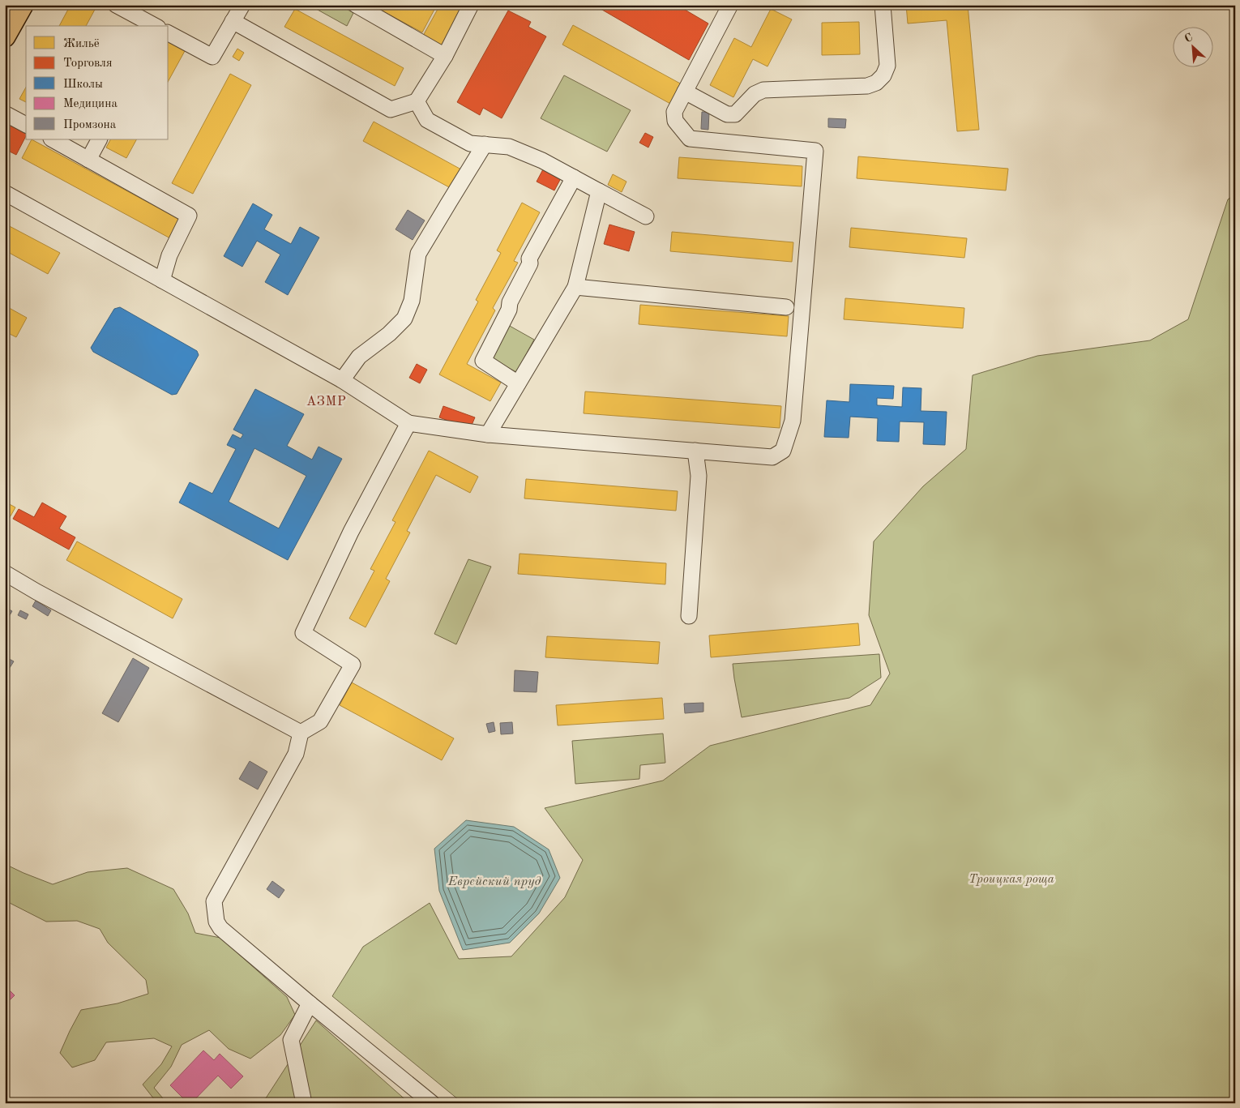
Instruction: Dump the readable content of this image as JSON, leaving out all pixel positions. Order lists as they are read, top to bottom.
{
  "districts": ["АЗМР"],
  "water": ["Еврейский пруд"],
  "parks": ["Троицкая роща"],
  "legend": [
    "Жильё",
    "Торговля",
    "Школы",
    "Медицина",
    "Промзона"
  ],
  "north": "top left"
}
